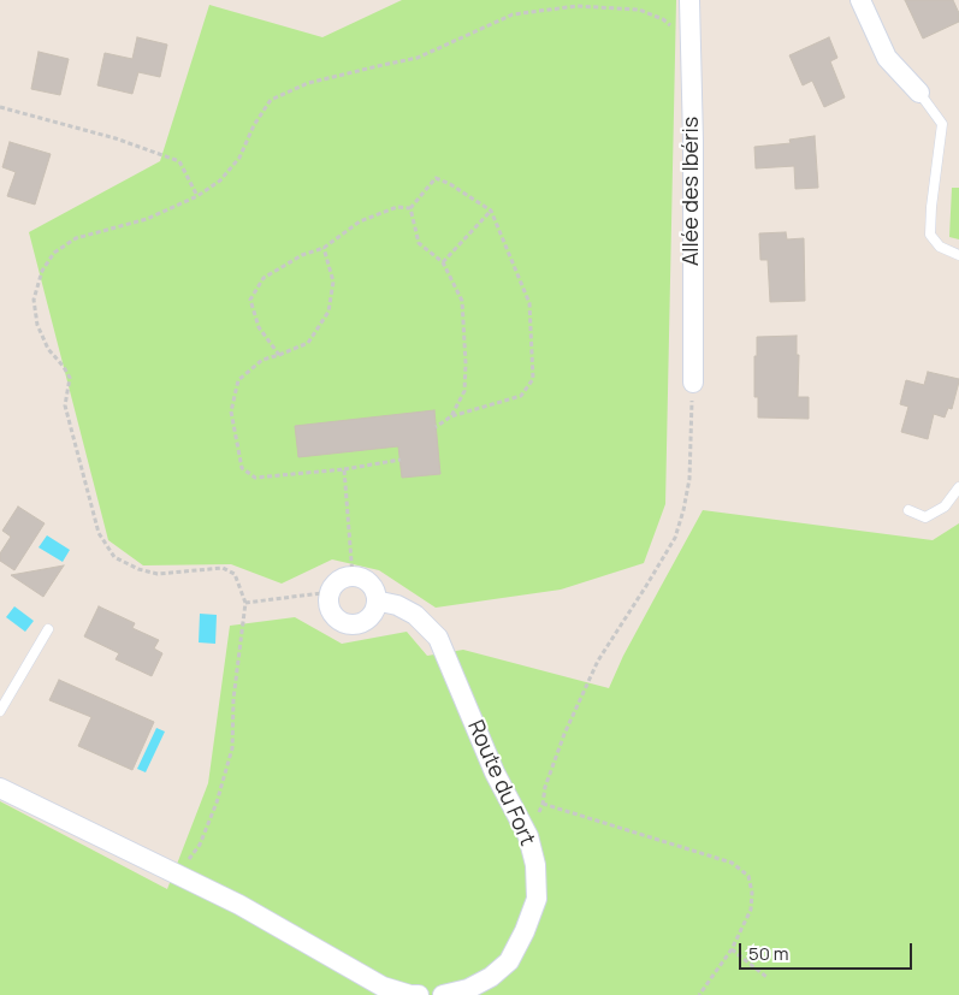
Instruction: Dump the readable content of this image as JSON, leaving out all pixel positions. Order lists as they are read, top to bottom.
{
  "streets": {
    "street": ["Allée des Ibéris", "Route du Fort"]
  },
  "scale_bar": "50 m"
}
